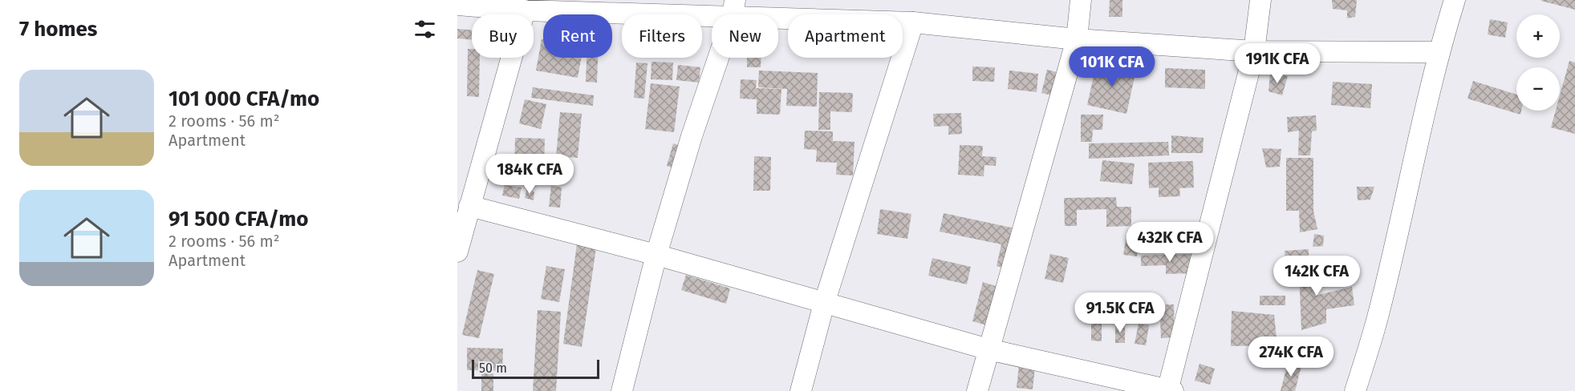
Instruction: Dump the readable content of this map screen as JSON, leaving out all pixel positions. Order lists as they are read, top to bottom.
{
  "scale_bar": "50 m",
  "page": {
    "heading": "7 homes",
    "map_buttons": ["+", "−"],
    "chip": [
      "Buy",
      "Rent",
      "Filters",
      "New",
      "Apartment"
    ],
    "price": [
      "191K CFA",
      "101K CFA",
      "184K CFA",
      "432K CFA",
      "142K CFA",
      "91.5K CFA",
      "274K CFA"
    ],
    "list": [
      {
        "name": "101 000 CFA/mo",
        "note": "2 rooms · 56 m² · Apartment"
      },
      {
        "name": "91 500 CFA/mo",
        "note": "2 rooms · 56 m² · Apartment"
      }
    ],
    "scale": "50 m"
  }
}
